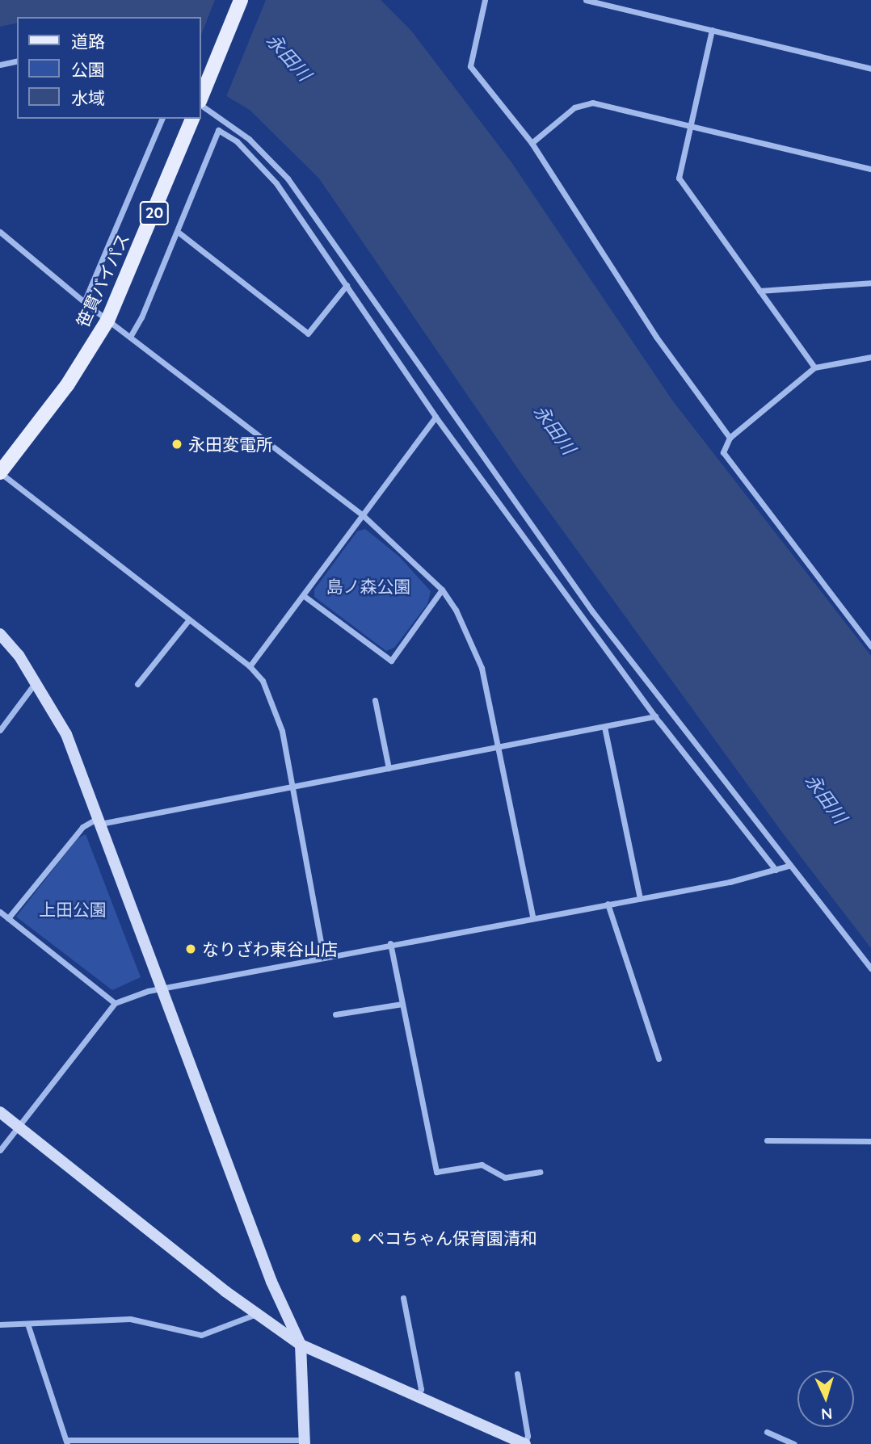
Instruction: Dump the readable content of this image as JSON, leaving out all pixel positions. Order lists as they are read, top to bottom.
{
  "streets": {
    "main road": ["20", "笹貫バイパス"]
  },
  "water": ["永田川"],
  "parks": ["島ノ森公園", "上田公園"],
  "places": ["永田変電所", "なりざわ東谷山店", "ペコちゃん保育園清和"],
  "legend": ["道路", "公園", "水域"],
  "north": "bottom"
}
